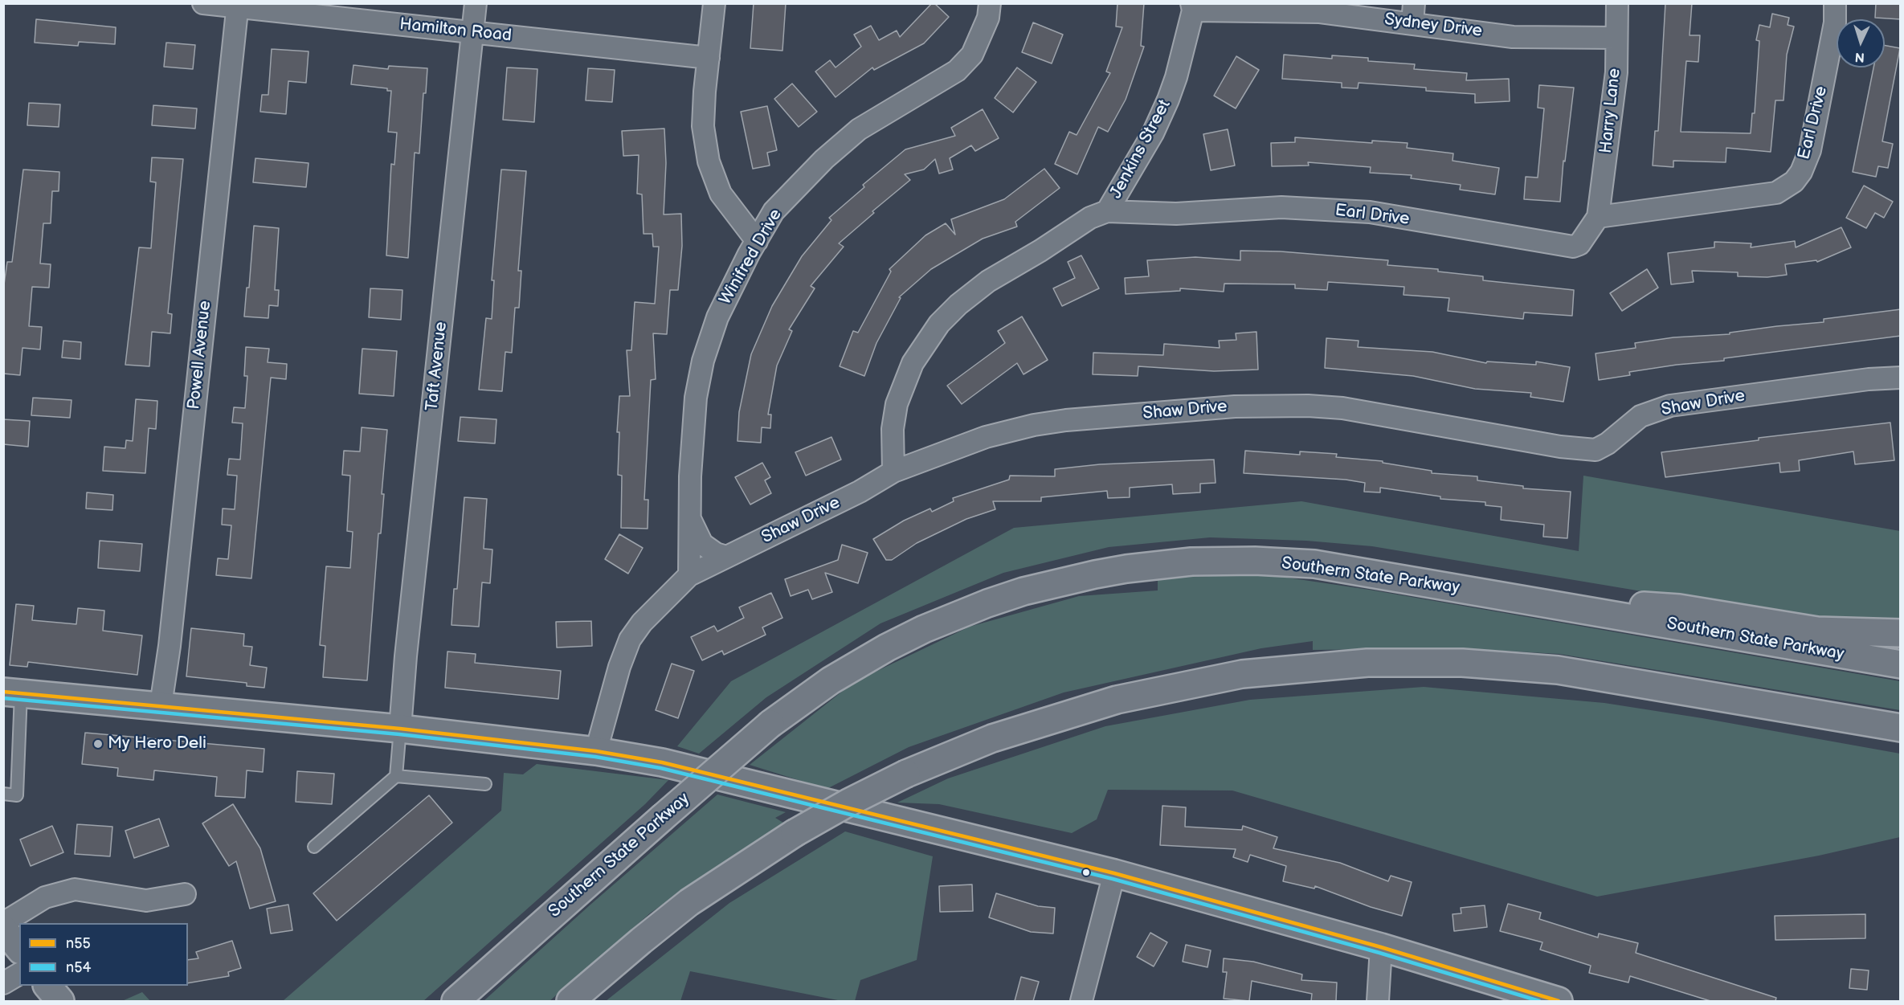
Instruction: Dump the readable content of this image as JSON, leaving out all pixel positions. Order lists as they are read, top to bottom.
{
  "streets": {
    "main road": ["Southern State Parkway"],
    "street": [
      "Sydney Drive",
      "Hamilton Road",
      "Harry Lane",
      "Earl Drive",
      "Jenkins Street",
      "Winifred Drive",
      "Powell Avenue",
      "Taft Avenue",
      "Shaw Drive"
    ]
  },
  "crossings": [
    ["Sydney Drive", "Harry Lane"],
    ["Sydney Drive", "Jenkins Street"],
    ["Hamilton Road", "Powell Avenue"],
    ["Hamilton Road", "Taft Avenue"],
    ["Harry Lane", "Earl Drive"],
    ["Earl Drive", "Jenkins Street"],
    ["Earl Drive", "Shaw Drive"],
    ["Winifred Drive", "Shaw Drive"]
  ],
  "places": ["My Hero Deli"],
  "lines": ["transit line n55", "transit line n54"],
  "legend": ["n55", "n54"],
  "north": "bottom"
}
